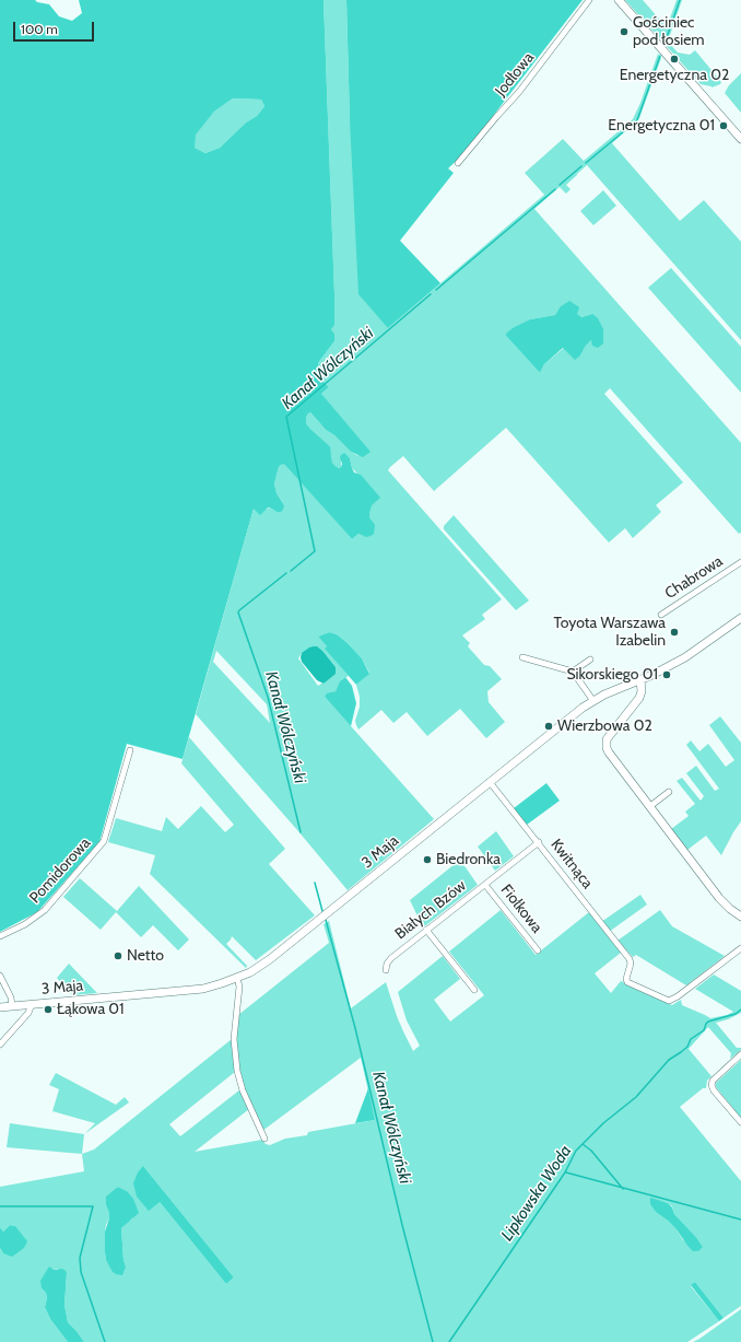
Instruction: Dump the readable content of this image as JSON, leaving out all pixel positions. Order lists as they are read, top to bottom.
{
  "streets": {
    "street": [
      "Jodłowa",
      "Chabrowa",
      "3 Maja",
      "Kwitnąca",
      "Pomidorowa",
      "Fiołkowa",
      "Białych Bzów"
    ]
  },
  "crossings": [
    ["3 Maja", "Kwitnąca"],
    ["Kwitnąca", "Białych Bzów"],
    ["Fiołkowa", "Białych Bzów"]
  ],
  "water": ["Kanał Wólczyński", "Lipkowska Woda"],
  "places": [
    "Gościniec pod łosiem",
    "Energetyczna 02",
    "Energetyczna 01",
    "Toyota Warszawa Izabelin",
    "Sikorskiego 01",
    "Wierzbowa 02",
    "Biedronka",
    "Netto",
    "Łąkowa 01"
  ],
  "scale_bar": "100 m"
}
